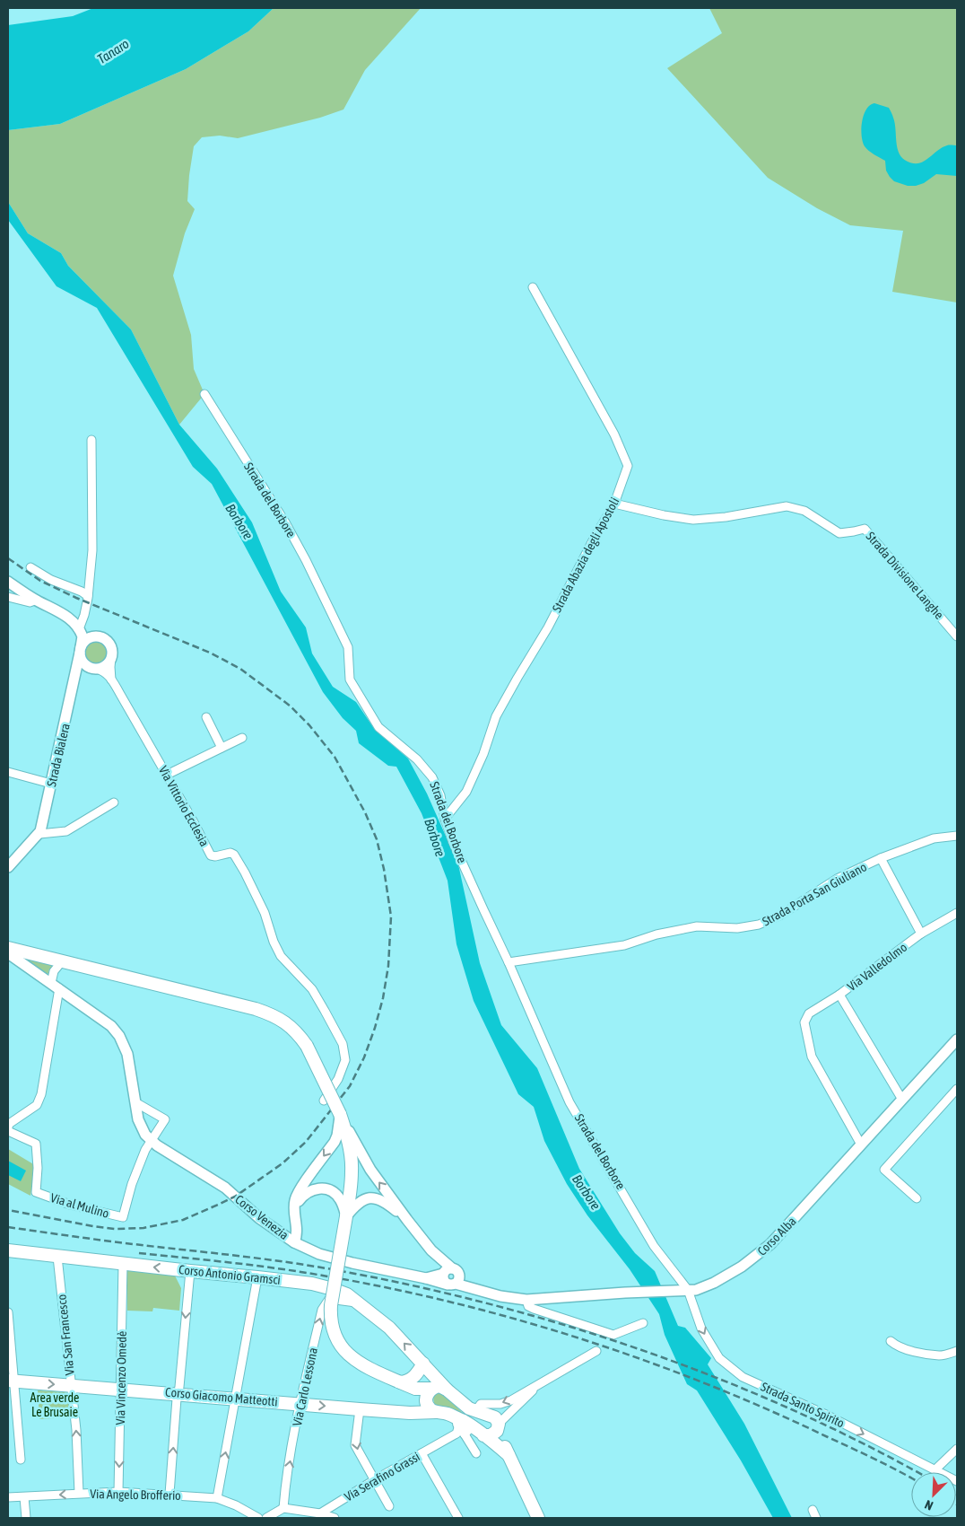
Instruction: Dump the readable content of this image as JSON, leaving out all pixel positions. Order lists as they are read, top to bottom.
{
  "streets": {
    "main road": ["Corso Antonio Gramsci", "Corso Giacomo Matteotti"],
    "street": [
      "Strada del Borbore",
      "Strada Abazia degli Apostoli",
      "Strada Divisione Langhe",
      "Strada Bialera",
      "Via Vittorio Ecclesia",
      "Strada Porta San Giuliano",
      "Via Valledolmo",
      "Via al Mulino",
      "Corso Venezia",
      "Corso Alba",
      "Via San Francesco",
      "Via Vincenzo Omedè",
      "Via Carlo Lessona",
      "Strada Santo Spirito",
      "Via Serafino Grassi",
      "Via Angelo Brofferio"
    ]
  },
  "crossings": [
    ["Strada del Borbore", "Strada Abazia degli Apostoli"],
    ["Strada del Borbore", "Strada Porta San Giuliano"],
    ["Strada del Borbore", "Corso Alba"],
    ["Strada del Borbore", "Strada Santo Spirito"],
    ["Strada Abazia degli Apostoli", "Strada Divisione Langhe"],
    ["Strada Bialera", "Via Vittorio Ecclesia"],
    ["Via Valledolmo", "Corso Alba"],
    ["Via al Mulino", "Corso Venezia"],
    ["Corso Venezia", "Corso Alba"],
    ["Corso Alba", "Strada Santo Spirito"],
    ["Corso Antonio Gramsci", "Via San Francesco"],
    ["Corso Antonio Gramsci", "Via Vincenzo Omedè"],
    ["Corso Antonio Gramsci", "Via Carlo Lessona"],
    ["Via San Francesco", "Corso Giacomo Matteotti"],
    ["Via San Francesco", "Via Angelo Brofferio"],
    ["Via Vincenzo Omedè", "Corso Giacomo Matteotti"],
    ["Via Vincenzo Omedè", "Via Angelo Brofferio"],
    ["Via Carlo Lessona", "Corso Giacomo Matteotti"]
  ],
  "one_way": ["Strada Santo Spirito"],
  "water": ["Tanaro", "Borbore"],
  "parks": ["Area verde Le Brusaie"],
  "north": "bottom left"
}
